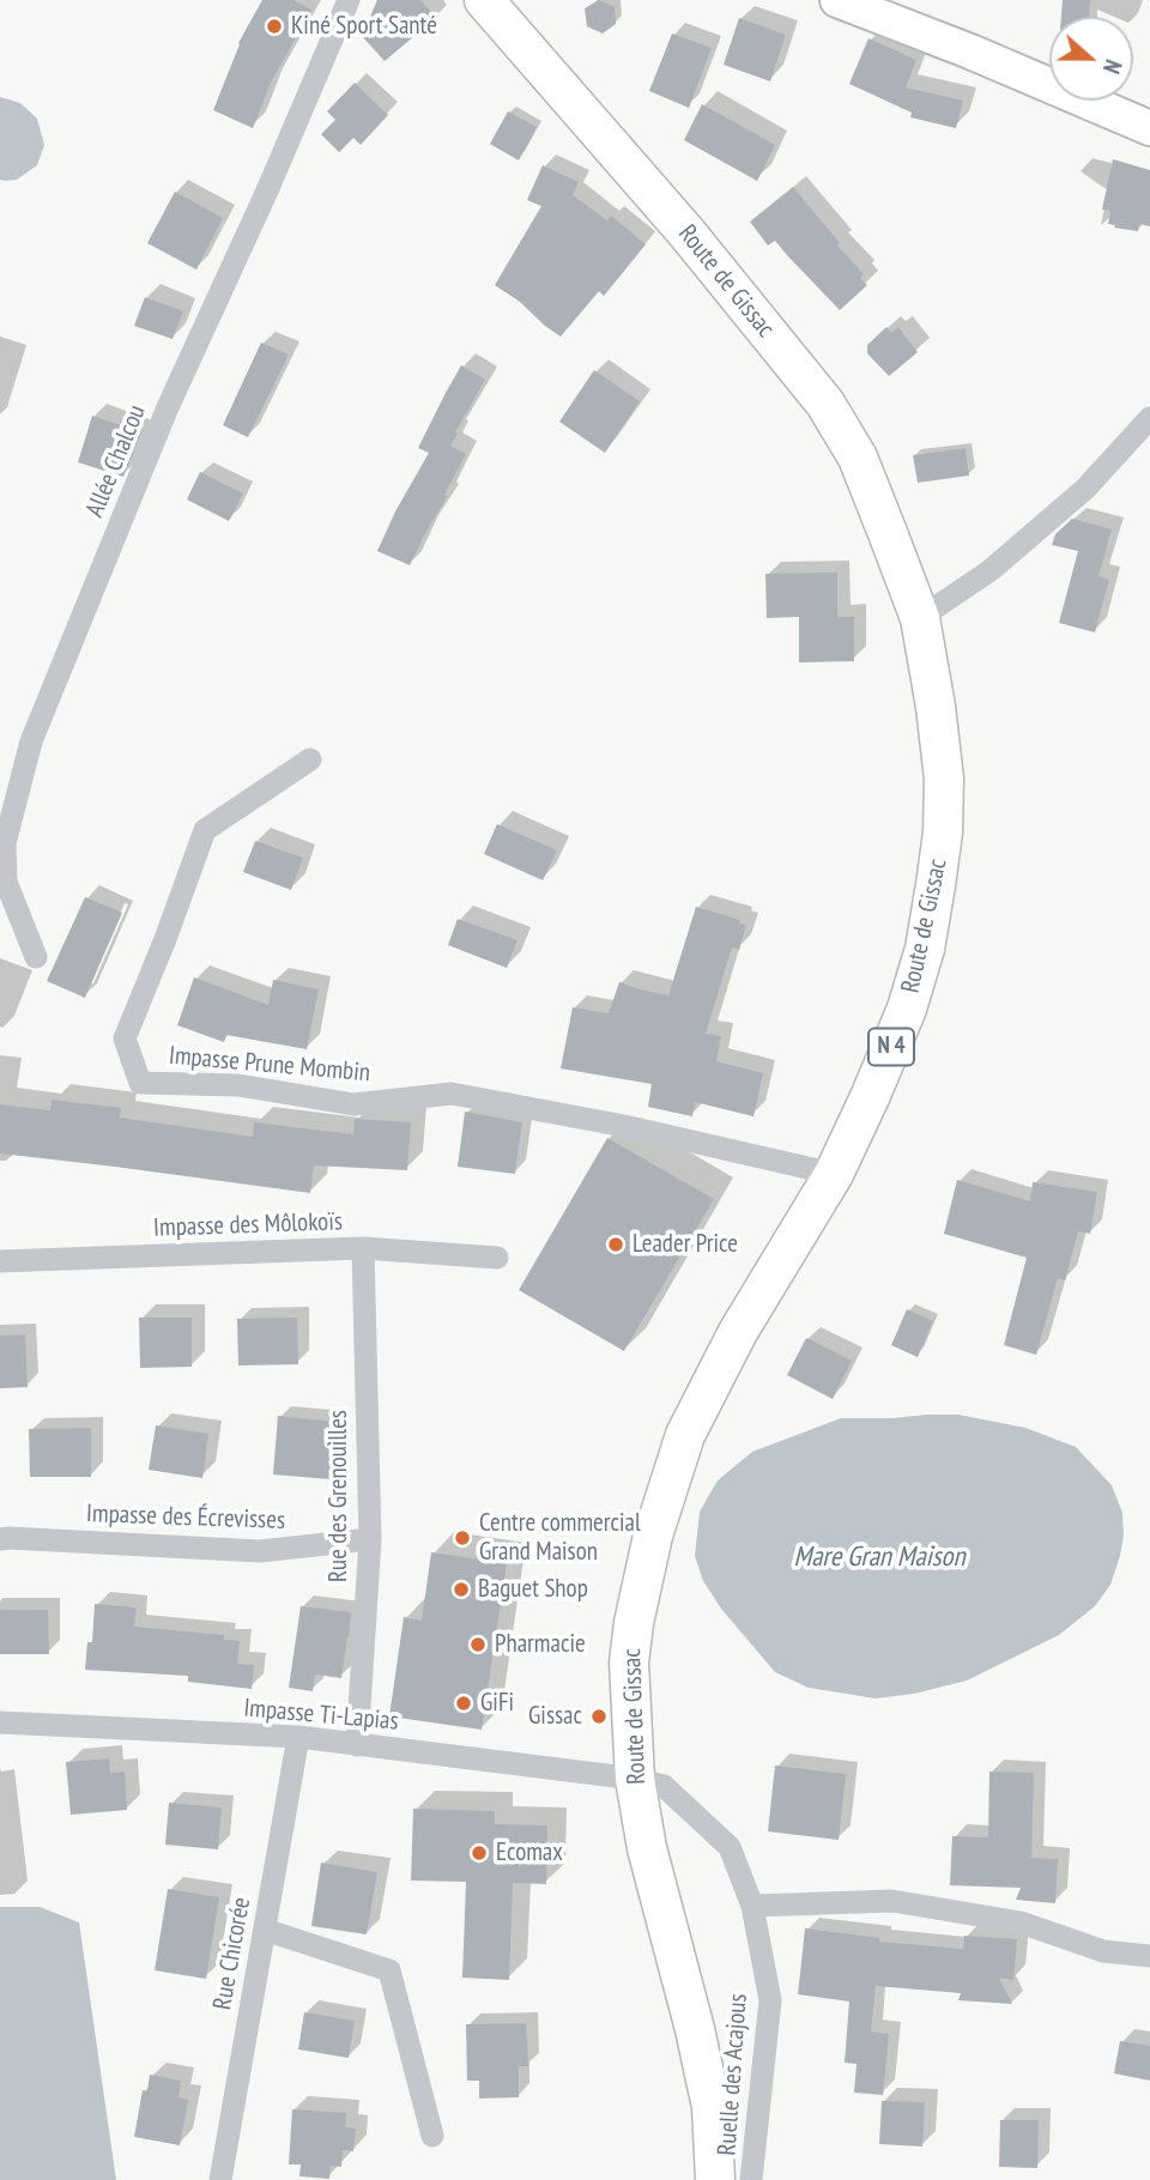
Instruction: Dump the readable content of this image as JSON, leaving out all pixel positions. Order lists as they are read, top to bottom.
{
  "streets": {
    "main road": ["Route de Gissac", "N 4"],
    "street": [
      "Allée Chalcou",
      "Impasse Prune Mombin",
      "Impasse des Môlokoïs",
      "Rue des Grenouilles",
      "Impasse des Écrevisses",
      "Impasse Ti-Lapias",
      "Rue Chicorée",
      "Ruelle des Acajous"
    ]
  },
  "crossings": [
    ["Route de Gissac", "Impasse Prune Mombin"],
    ["Route de Gissac", "Impasse Ti-Lapias"],
    ["Route de Gissac", "Ruelle des Acajous"],
    ["Impasse des Môlokoïs", "Rue des Grenouilles"],
    ["Rue des Grenouilles", "Impasse des Écrevisses"],
    ["Rue des Grenouilles", "Impasse Ti-Lapias"],
    ["Impasse Ti-Lapias", "Rue Chicorée"],
    ["Impasse Ti-Lapias", "Ruelle des Acajous"]
  ],
  "water": ["Mare Gran Maison"],
  "places": [
    "Kiné Sport Santé",
    "Leader Price",
    "Centre commercial Grand Maison",
    "Baguet Shop",
    "Pharmacie",
    "GiFi",
    "Gissac",
    "Ecomax"
  ],
  "north": "right"
}
